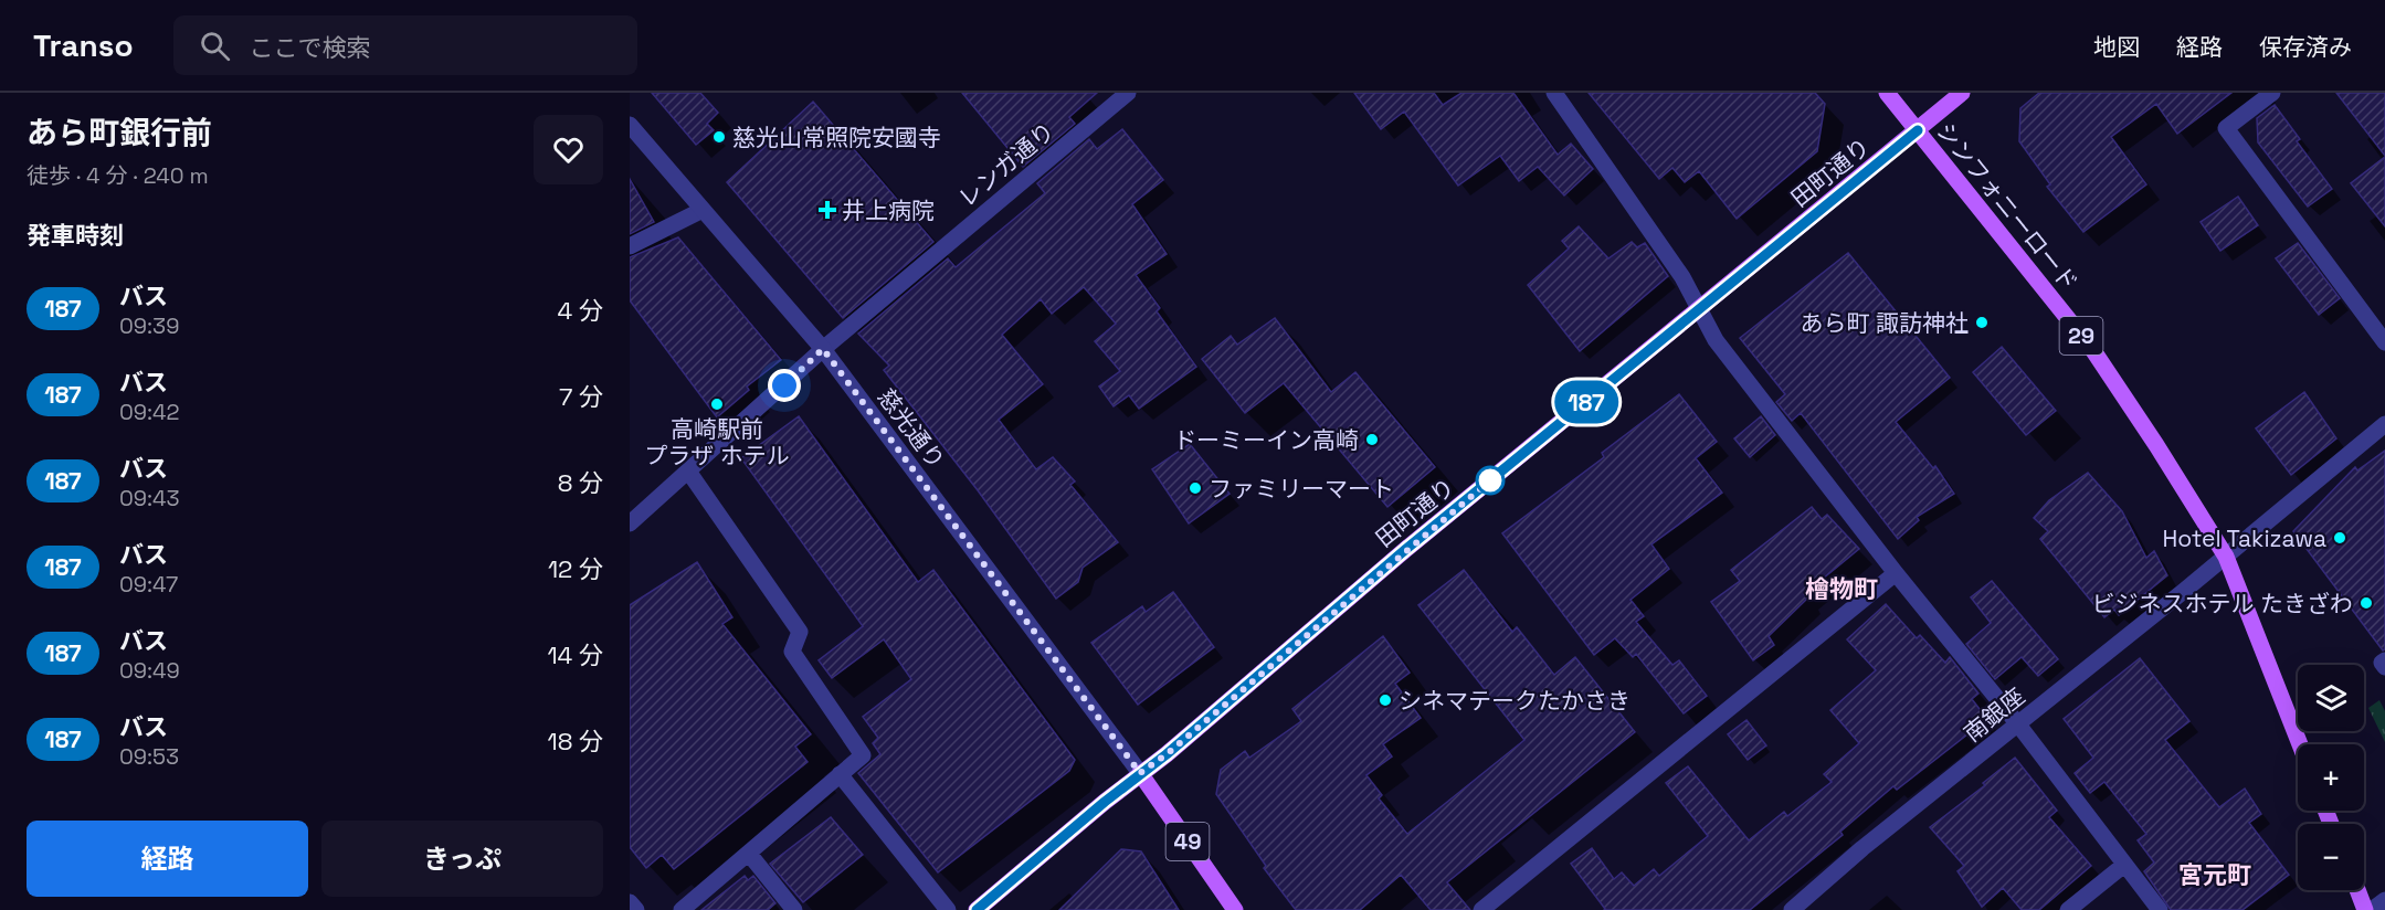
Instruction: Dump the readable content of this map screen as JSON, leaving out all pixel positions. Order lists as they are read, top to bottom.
{
  "streets": {
    "main road": [
      "田町通り",
      "シンフォニーロード",
      "29",
      "49"
    ],
    "street": ["レンガ通り", "慈光通り", "南銀座"]
  },
  "crossings": [
    ["レンガ通り", "慈光通り"],
    ["田町通り", "シンフォニーロード"],
    ["田町通り", "慈光通り"],
    ["田町通り", "49"],
    ["シンフォニーロード", "南銀座"],
    ["慈光通り", "49"]
  ],
  "districts": ["檜物町", "宮元町"],
  "places": {
    "other": [
      "慈光山常照院安國寺",
      "あら町 諏訪神社",
      "高崎駅前 プラザ ホテル",
      "ドーミーイン高崎",
      "ファミリーマート",
      "Hotel Takizawa",
      "ビジネスホテル たきざわ",
      "シネマテークたかさき"
    ],
    "health": ["井上病院"]
  },
  "lines": ["bus line 187"],
  "page": {
    "header": "Transo",
    "search": "ここで検索",
    "nav": ["地図", "経路", "保存済み"],
    "heading": [
      ["あら町銀行前", "徒歩 · 4 分 · 240 m"],
      "発車時刻"
    ],
    "on_map": "187",
    "list": [
      {
        "mark": "187",
        "name": "バス",
        "note": "09:39",
        "value": "4 分"
      },
      {
        "mark": "187",
        "name": "バス",
        "note": "09:42",
        "value": "7 分"
      },
      {
        "mark": "187",
        "name": "バス",
        "note": "09:43",
        "value": "8 分"
      },
      {
        "mark": "187",
        "name": "バス",
        "note": "09:47",
        "value": "12 分"
      },
      {
        "mark": "187",
        "name": "バス",
        "note": "09:49",
        "value": "14 分"
      },
      {
        "mark": "187",
        "name": "バス",
        "note": "09:53",
        "value": "18 分"
      }
    ],
    "map_buttons": ["+", "−"],
    "buttons": ["経路", "きっぷ"]
  }
}
